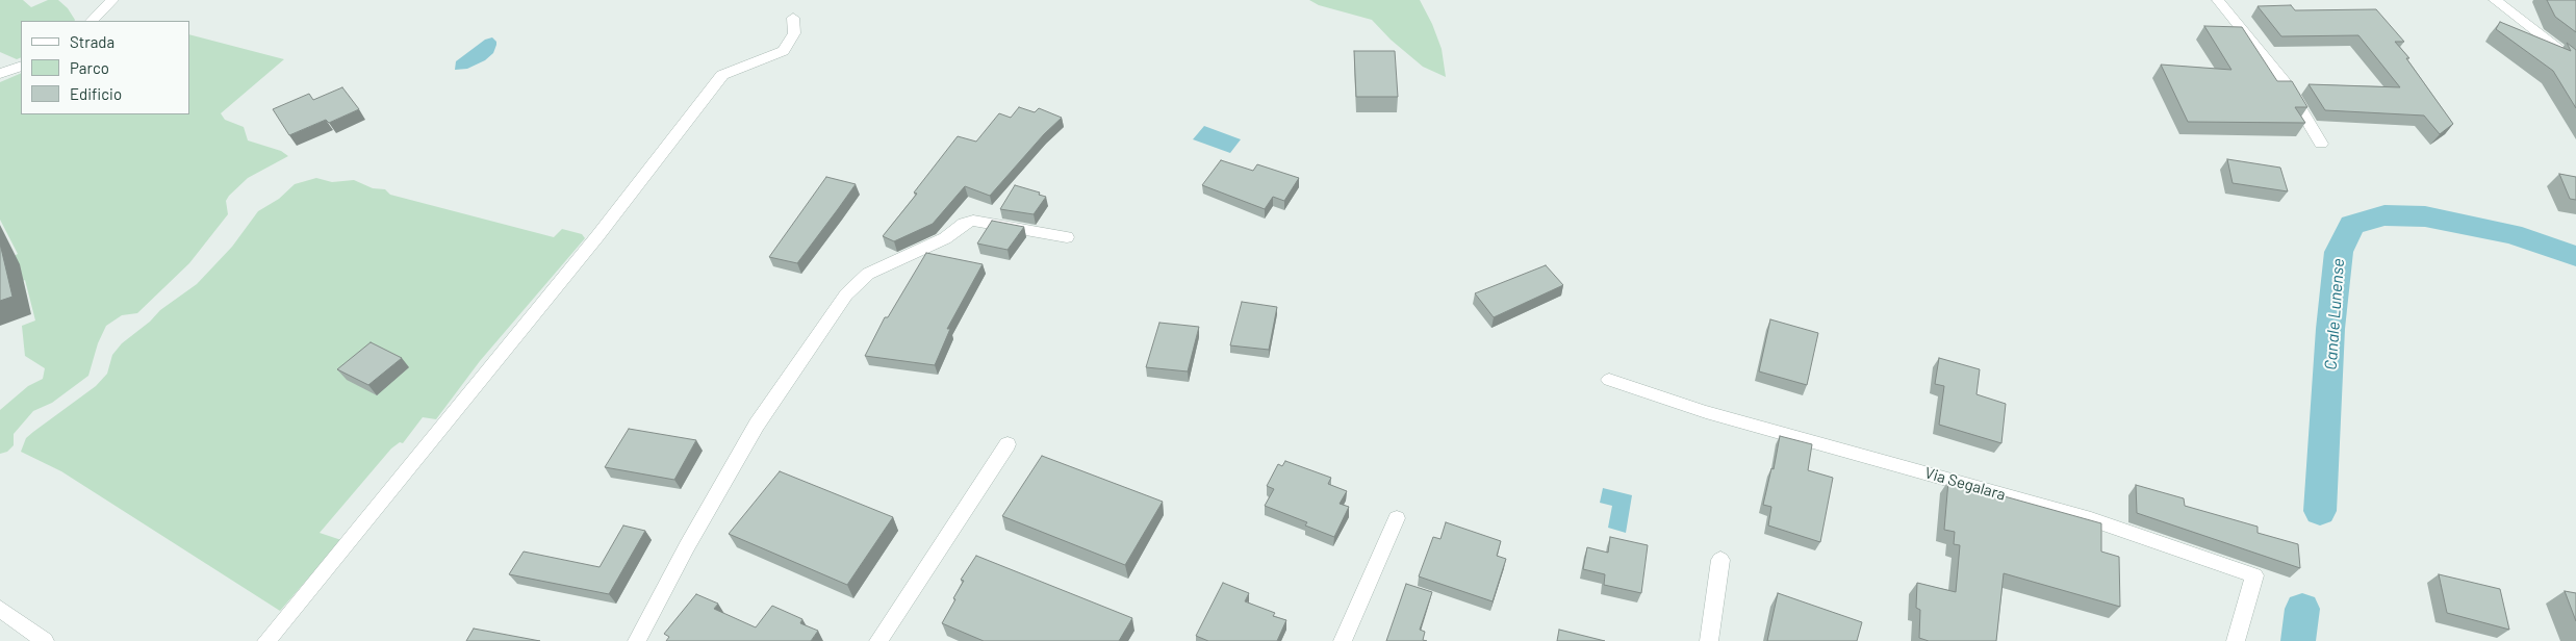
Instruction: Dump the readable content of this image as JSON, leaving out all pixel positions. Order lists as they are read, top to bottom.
{
  "streets": {
    "street": ["Via Segalara"]
  },
  "water": ["Canale Lunense"],
  "legend": ["Strada", "Parco", "Edificio"]
}
